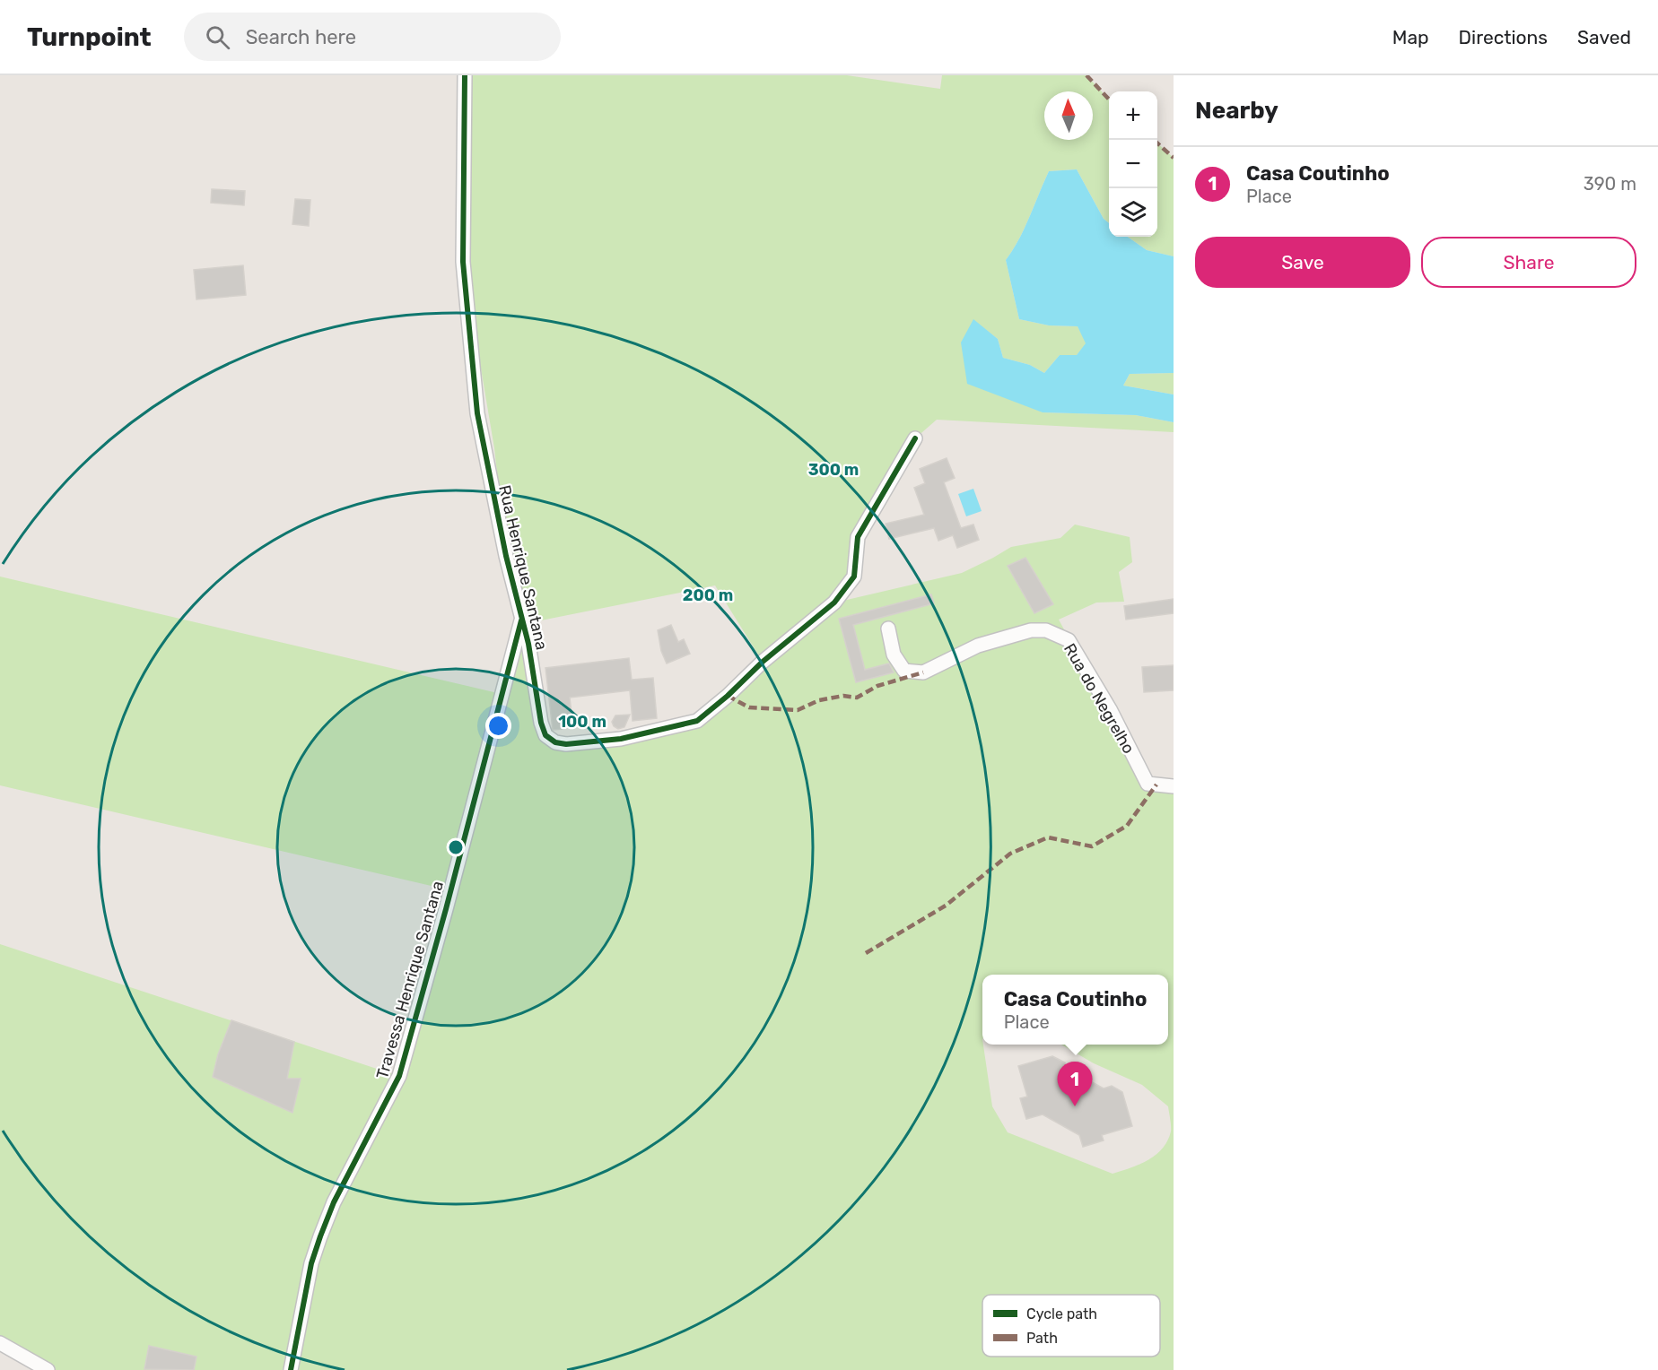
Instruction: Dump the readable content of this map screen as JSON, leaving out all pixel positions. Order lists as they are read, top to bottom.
{
  "streets": {
    "street": ["Rua Henrique Santana", "Rua do Negrelho", "Travessa Henrique Santana"]
  },
  "crossings": [
    ["Rua Henrique Santana", "Travessa Henrique Santana"]
  ],
  "legend": ["Cycle path", "Path"],
  "north": "top",
  "page": {
    "header": "Turnpoint",
    "search": "Search here",
    "nav": ["Map", "Directions", "Saved"],
    "heading": "Nearby",
    "map_buttons": ["+", "−"],
    "list": [
      {
        "mark": "1",
        "name": "Casa Coutinho",
        "note": "Place",
        "value": "390 m"
      }
    ],
    "buttons": ["Save", "Share"],
    "popup": ["Casa Coutinho", "Place"],
    "pins": "1"
  },
  "rings": ["300 m", "200 m", "100 m"]
}
